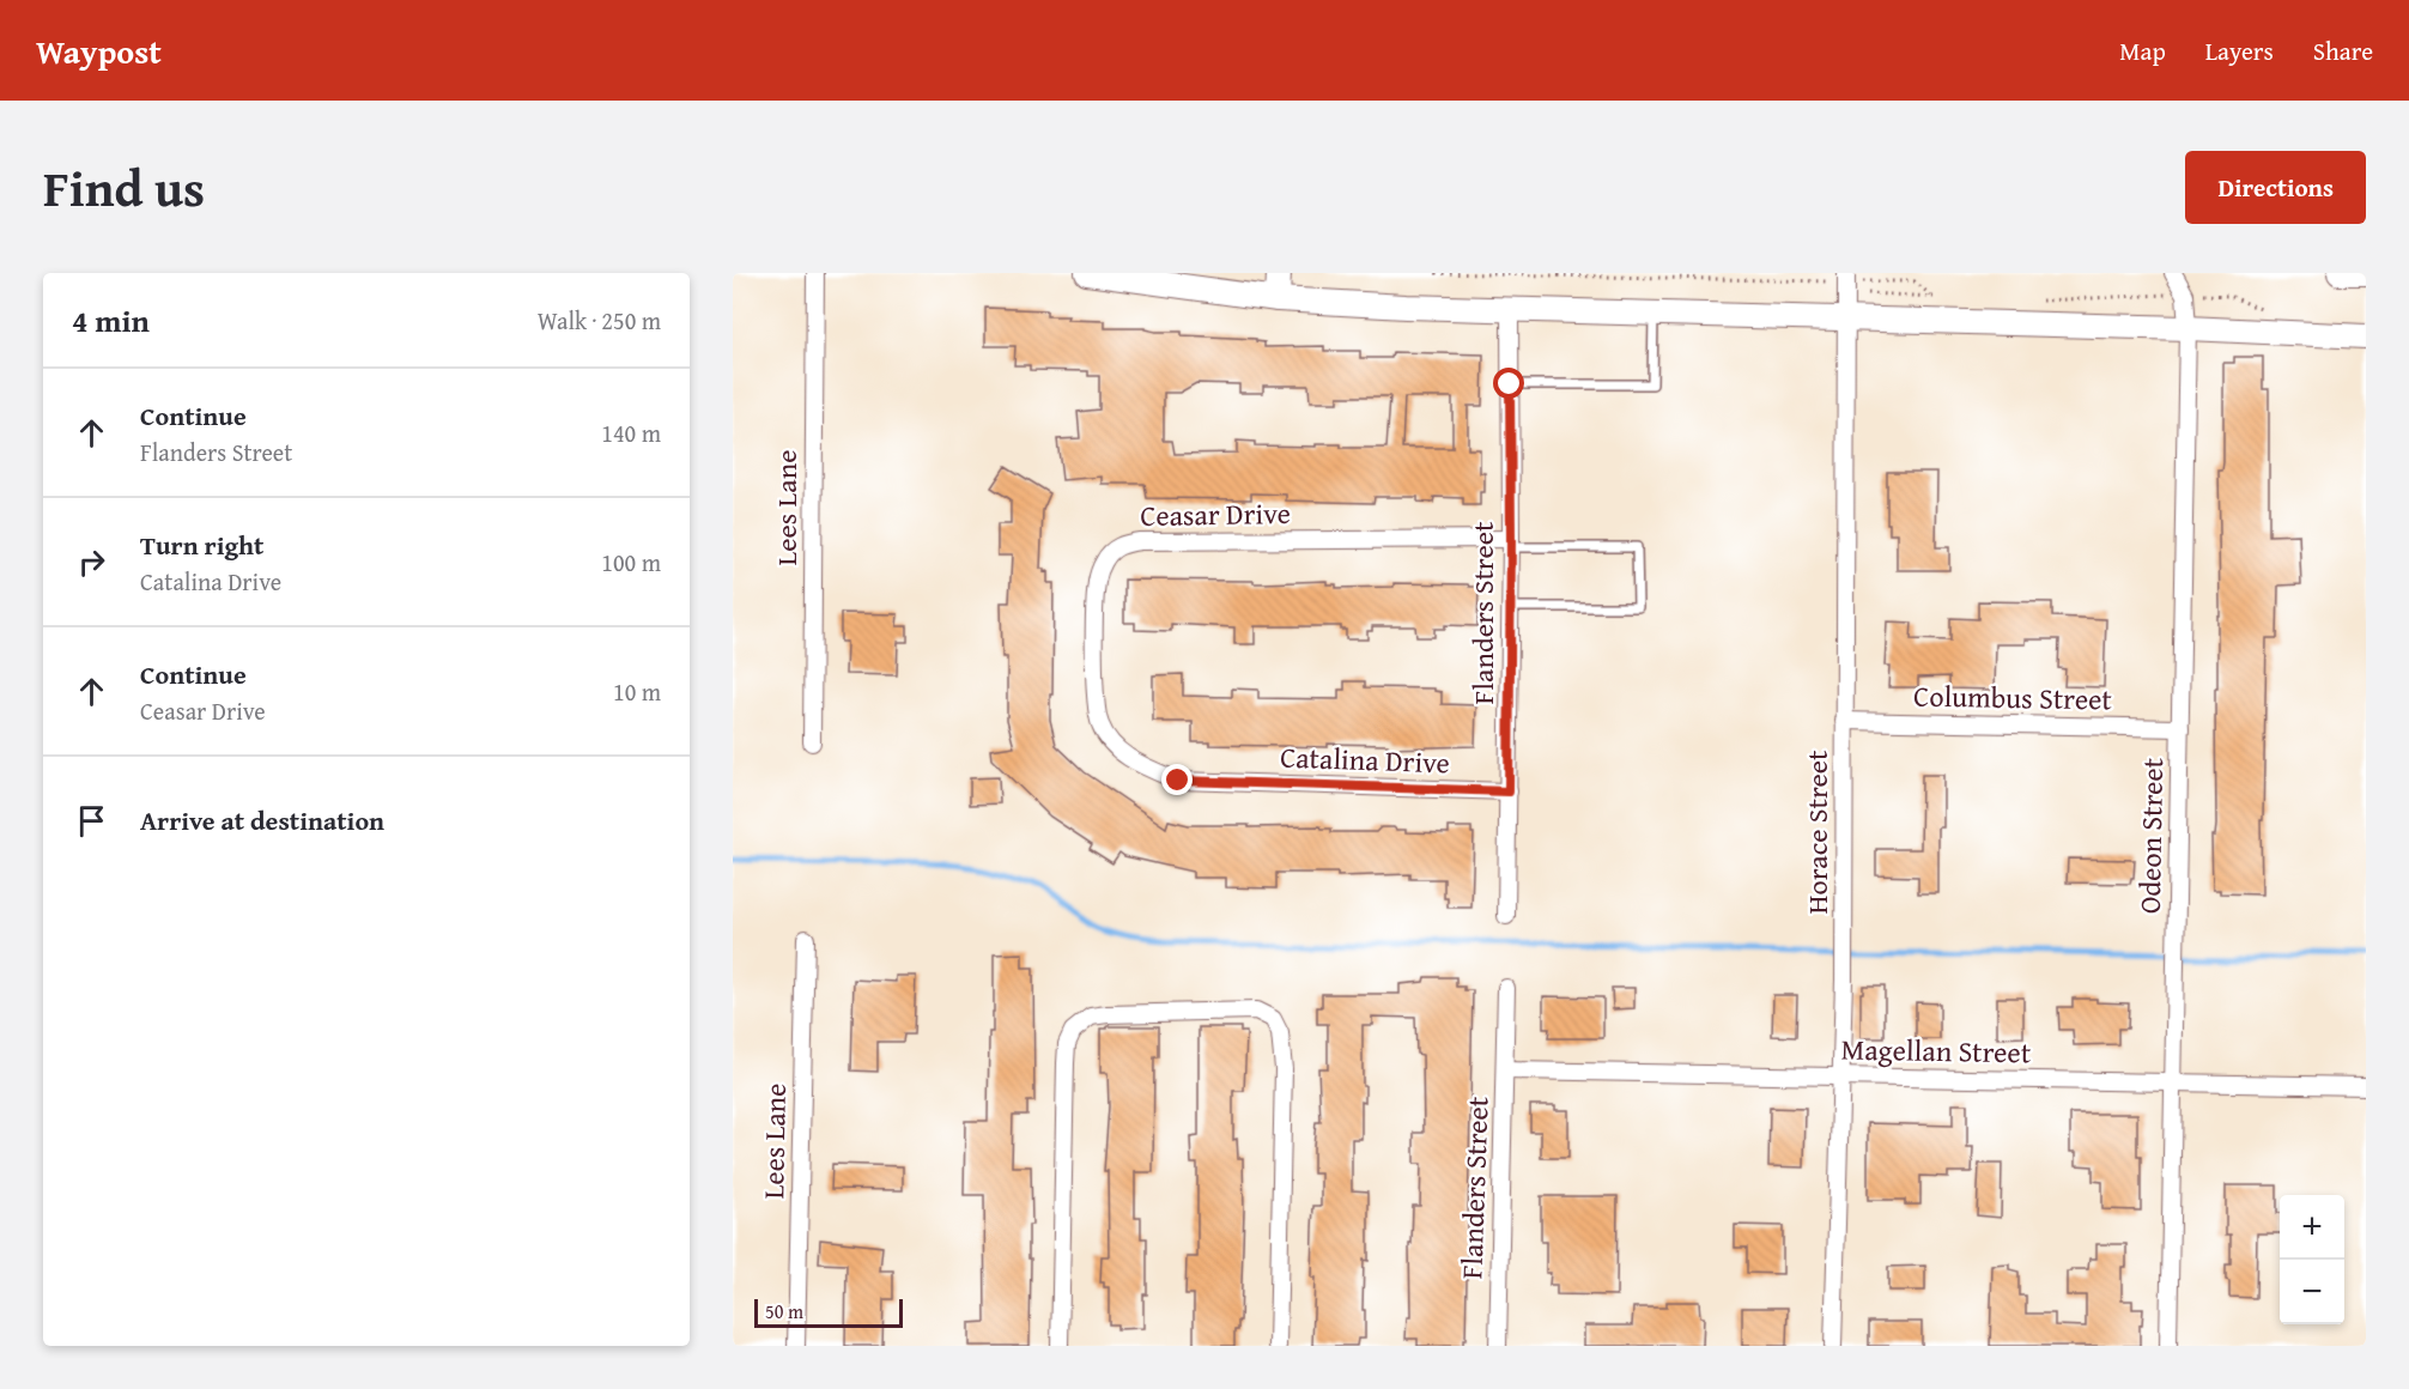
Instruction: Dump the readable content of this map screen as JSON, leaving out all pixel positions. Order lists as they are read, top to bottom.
{
  "streets": {
    "street": [
      "Lees Lane",
      "Ceasar Drive",
      "Flanders Street",
      "Columbus Street",
      "Catalina Drive",
      "Horace Street",
      "Odeon Street",
      "Magellan Street"
    ]
  },
  "crossings": [
    ["Ceasar Drive", "Flanders Street"],
    ["Ceasar Drive", "Catalina Drive"],
    ["Flanders Street", "Catalina Drive"],
    ["Flanders Street", "Magellan Street"],
    ["Columbus Street", "Horace Street"],
    ["Columbus Street", "Odeon Street"],
    ["Horace Street", "Magellan Street"],
    ["Odeon Street", "Magellan Street"]
  ],
  "scale_bar": "50 m",
  "page": {
    "header": "Waypost",
    "nav": ["Map", "Layers", "Share"],
    "title": "Find us",
    "buttons": "Directions",
    "heading": ["4 min", "Walk · 250 m"],
    "list": [
      ["Continue", "Flanders Street", "140 m"],
      ["Turn right", "Catalina Drive", "100 m"],
      ["Continue", "Ceasar Drive", "10 m"],
      "Arrive at destination"
    ],
    "map_buttons": ["+", "−"],
    "scale": "50 m"
  }
}
